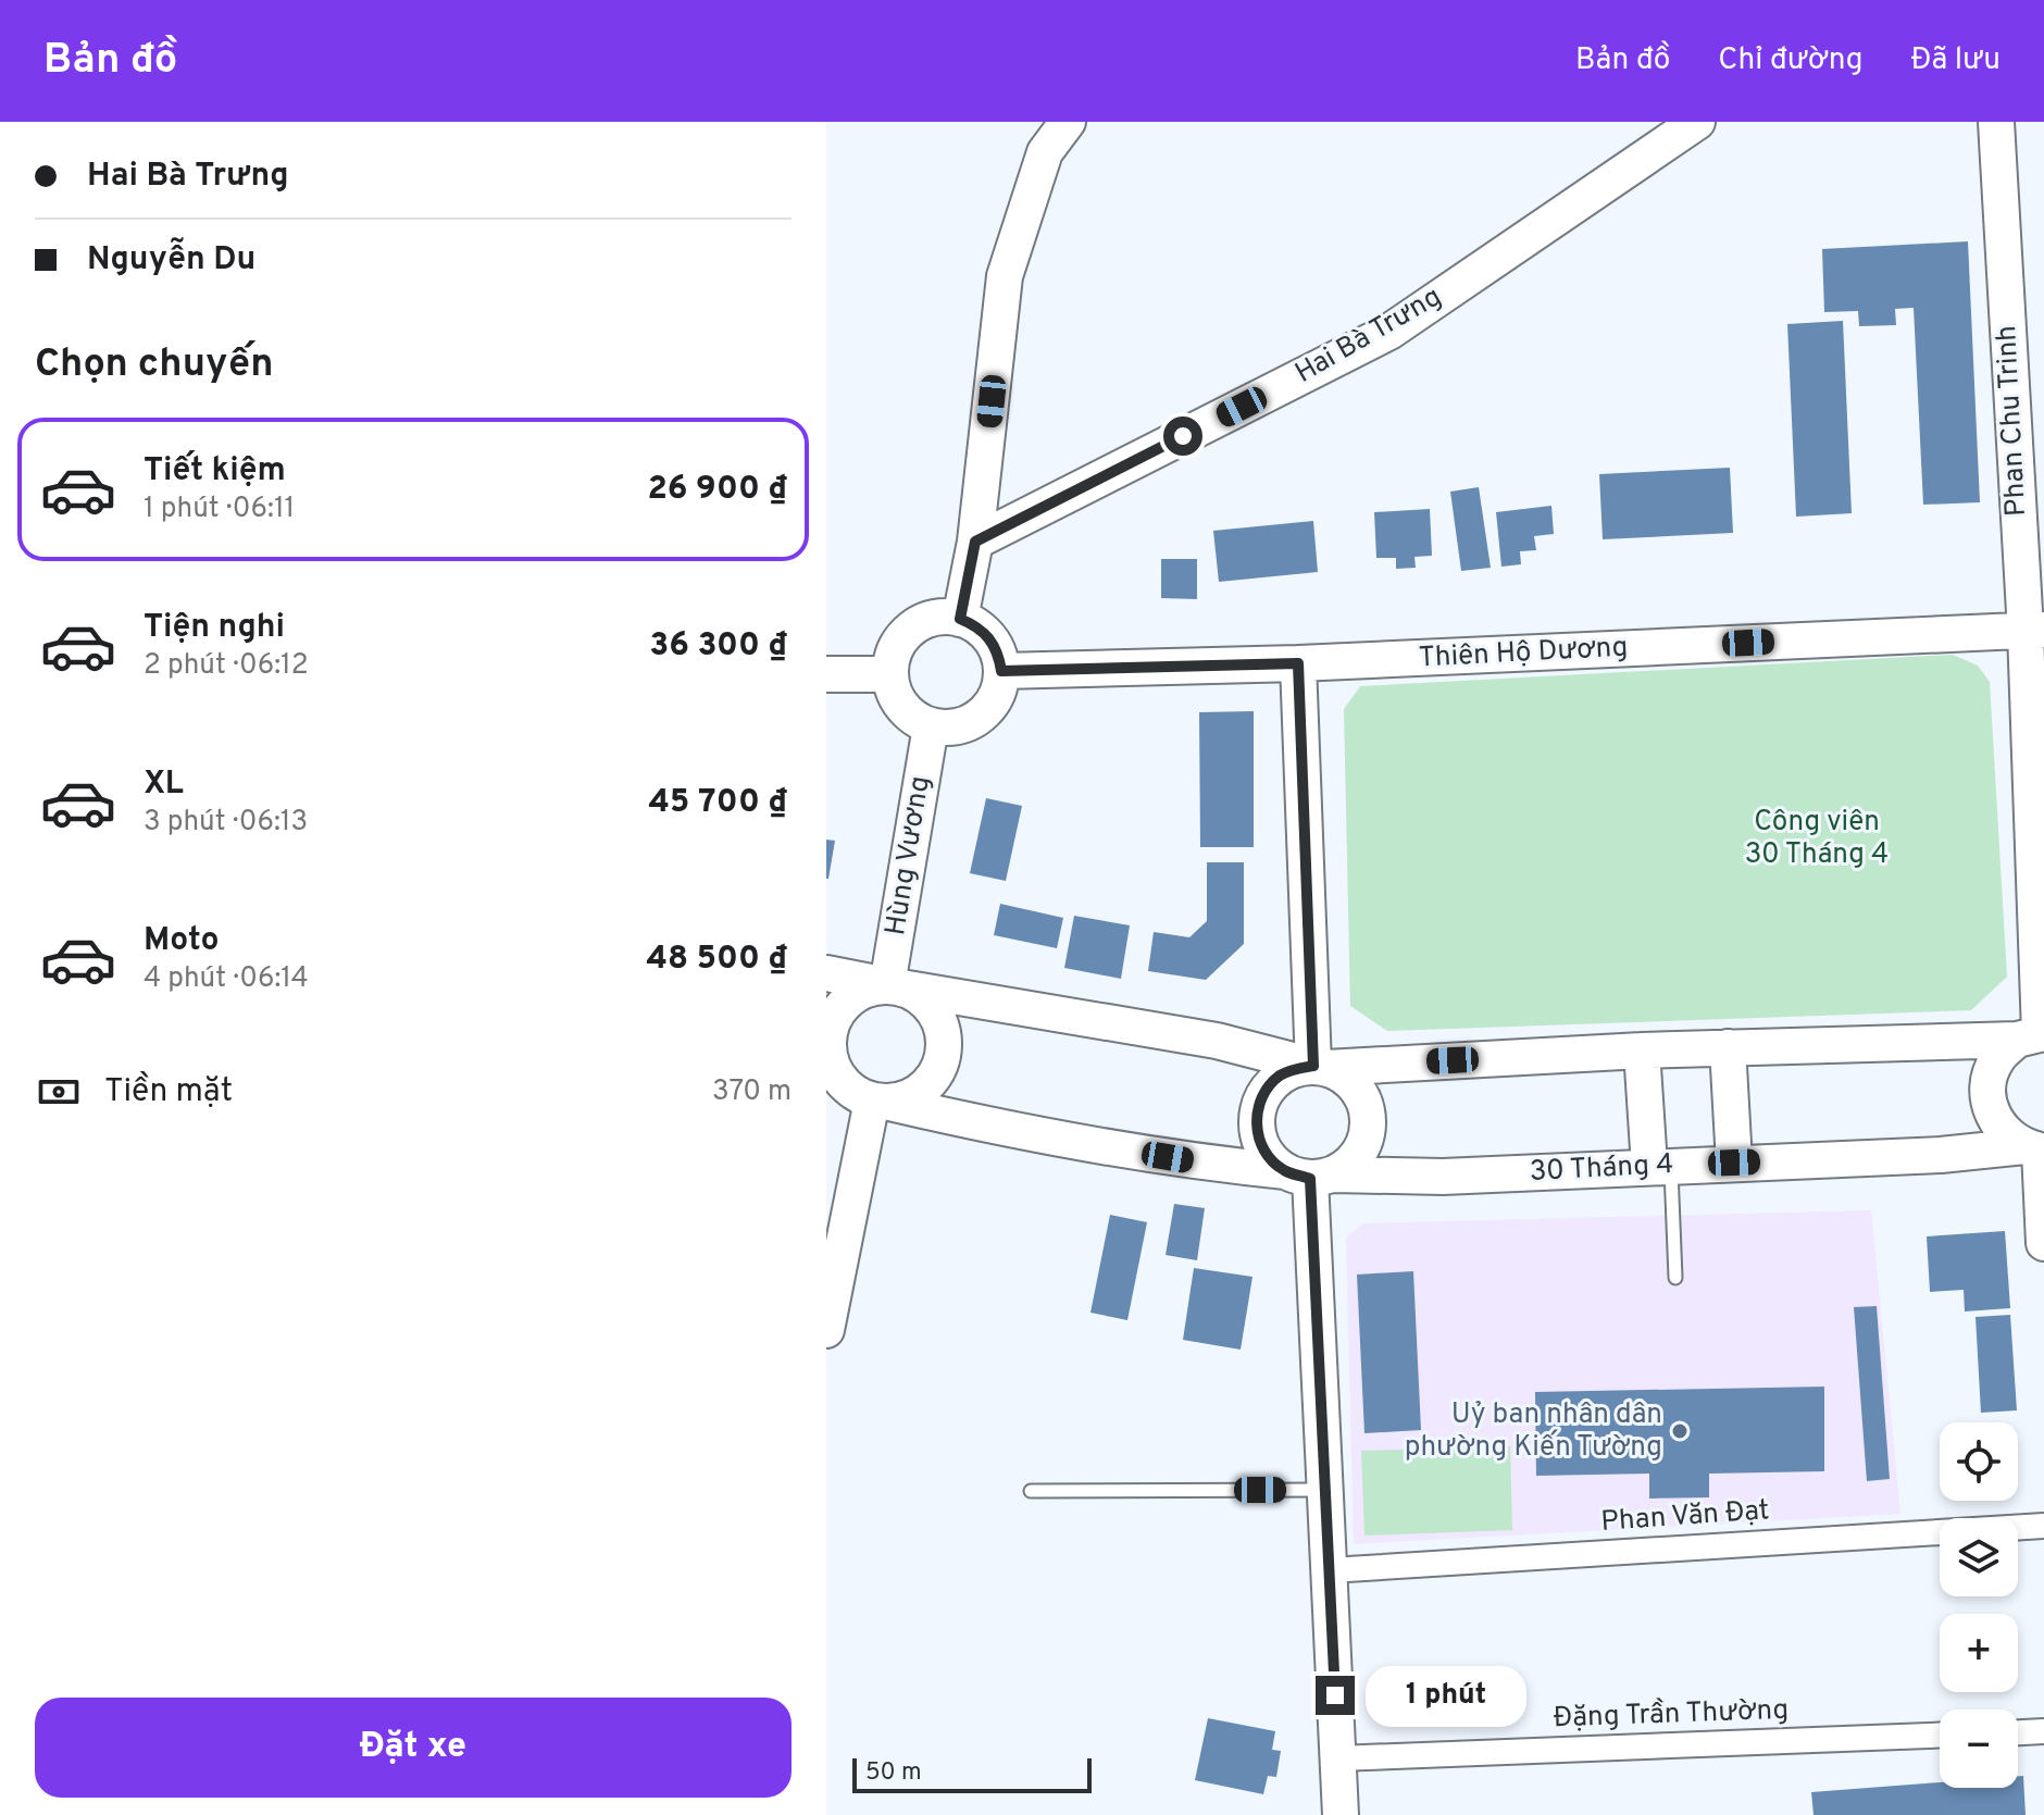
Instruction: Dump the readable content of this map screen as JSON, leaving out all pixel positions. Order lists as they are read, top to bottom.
{
  "streets": {
    "street": [
      "Hai Bà Trưng",
      "Phan Chu Trinh",
      "Thiên Hộ Dương",
      "Hùng Vương",
      "30 Tháng 4",
      "Phan Văn Đạt",
      "Đặng Trần Thường"
    ]
  },
  "crossings": [
    ["Phan Chu Trinh", "Thiên Hộ Dương"],
    ["Thiên Hộ Dương", "Hùng Vương"],
    ["Hùng Vương", "30 Tháng 4"]
  ],
  "parks": ["Công viên 30 Tháng 4"],
  "places": ["Uỷ ban nhân dân phường Kiến Tường"],
  "scale_bar": "50 m",
  "page": {
    "header": "Bản đồ",
    "nav": ["Bản đồ", "Chỉ đường", "Đã lưu"],
    "banner": ["Hai Bà Trưng", "Nguyễn Du"],
    "heading": "Chọn chuyến",
    "list": [
      {
        "name": "Tiết kiệm",
        "note": "1 phút · 06:11",
        "value": "26 900 ₫"
      },
      {
        "name": "Tiện nghi",
        "note": "2 phút · 06:12",
        "value": "36 300 ₫"
      },
      {
        "name": "XL",
        "note": "3 phút · 06:13",
        "value": "45 700 ₫"
      },
      {
        "name": "Moto",
        "note": "4 phút · 06:14",
        "value": "48 500 ₫"
      }
    ],
    "pay": ["Tiền mặt", "370 m"],
    "map_buttons": ["+", "−"],
    "bubble": "1 phút",
    "buttons": "Đặt xe",
    "scale": "50 m"
  }
}
